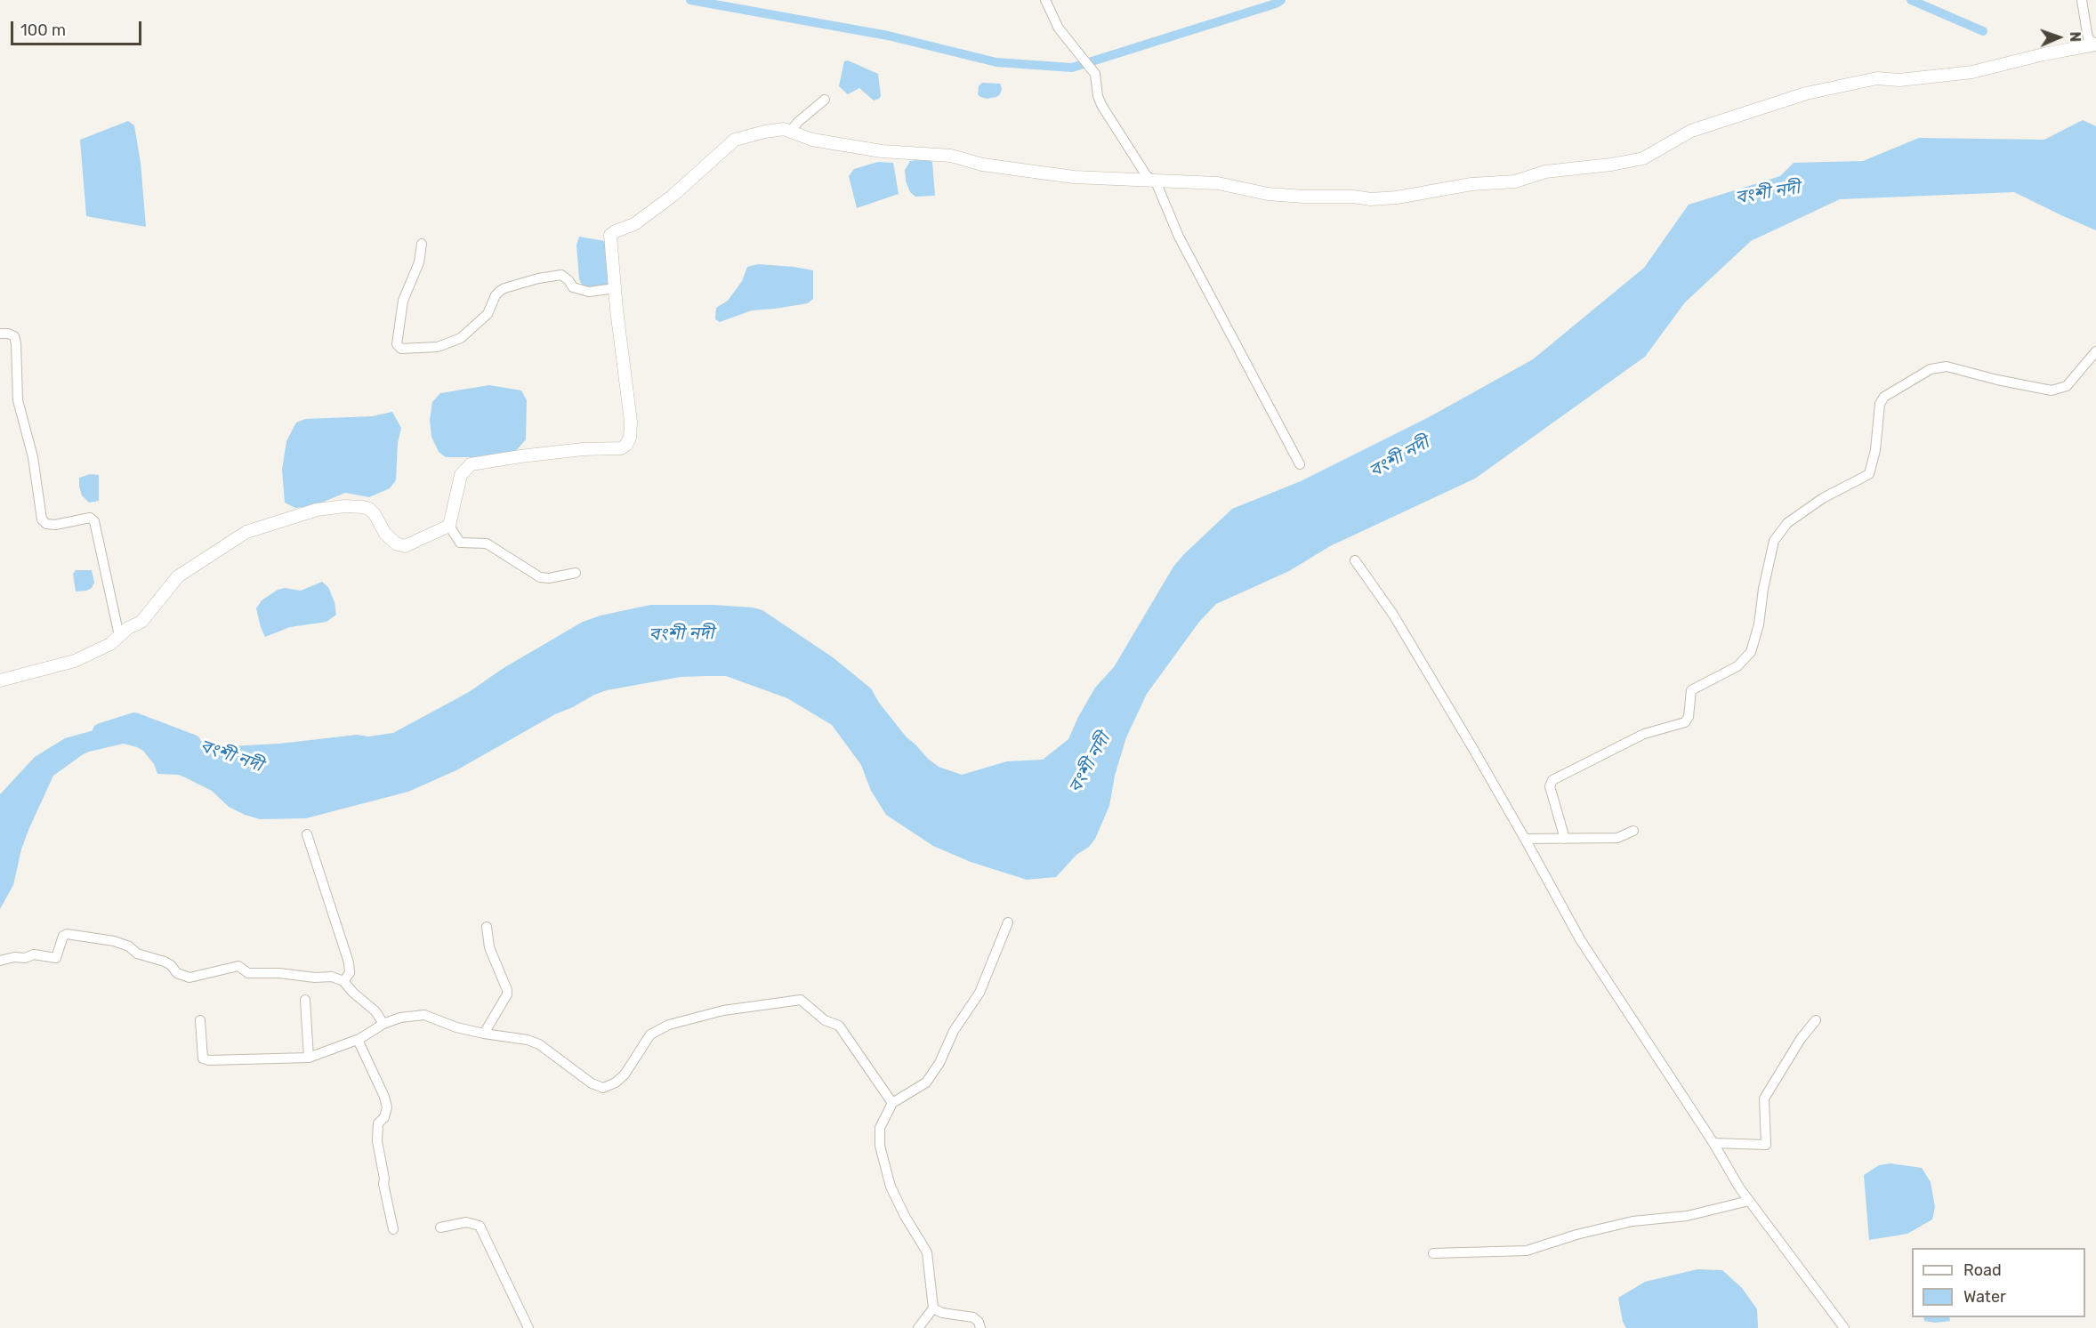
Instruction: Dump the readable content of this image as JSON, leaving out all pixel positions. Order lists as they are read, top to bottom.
{
  "water": ["বংশী নদী"],
  "legend": ["Road", "Water"],
  "scale_bar": "100 m",
  "north": "right"
}
